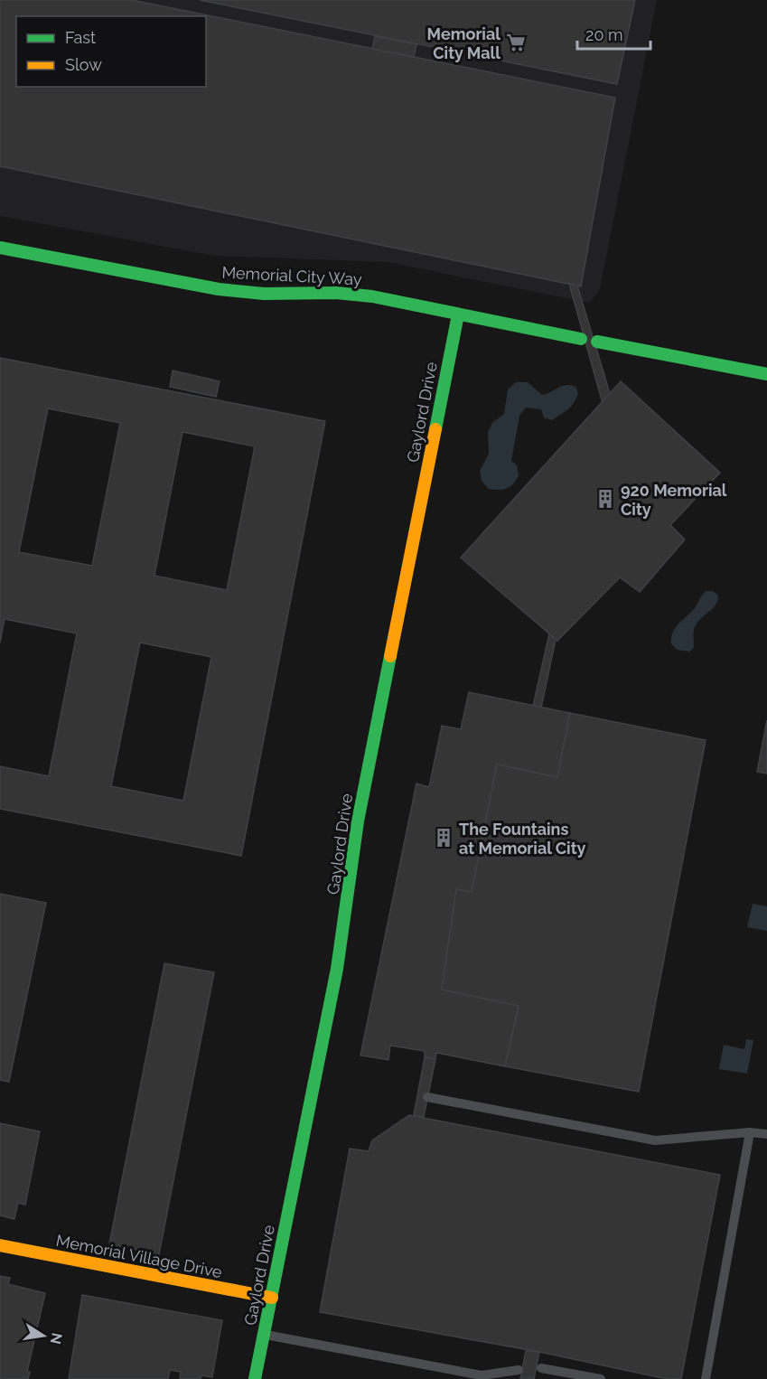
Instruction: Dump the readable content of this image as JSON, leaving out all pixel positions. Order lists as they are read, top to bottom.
{
  "streets": {
    "street": ["Memorial City Way", "Gaylord Drive", "Memorial Village Drive"]
  },
  "crossings": [
    ["Memorial City Way", "Gaylord Drive"],
    ["Gaylord Drive", "Memorial Village Drive"]
  ],
  "places": {
    "supermarket": ["Memorial City Mall"],
    "building": ["920 Memorial City", "The Fountains at Memorial City"]
  },
  "legend": ["Fast", "Slow"],
  "scale_bar": "20 m",
  "north": "right"
}
